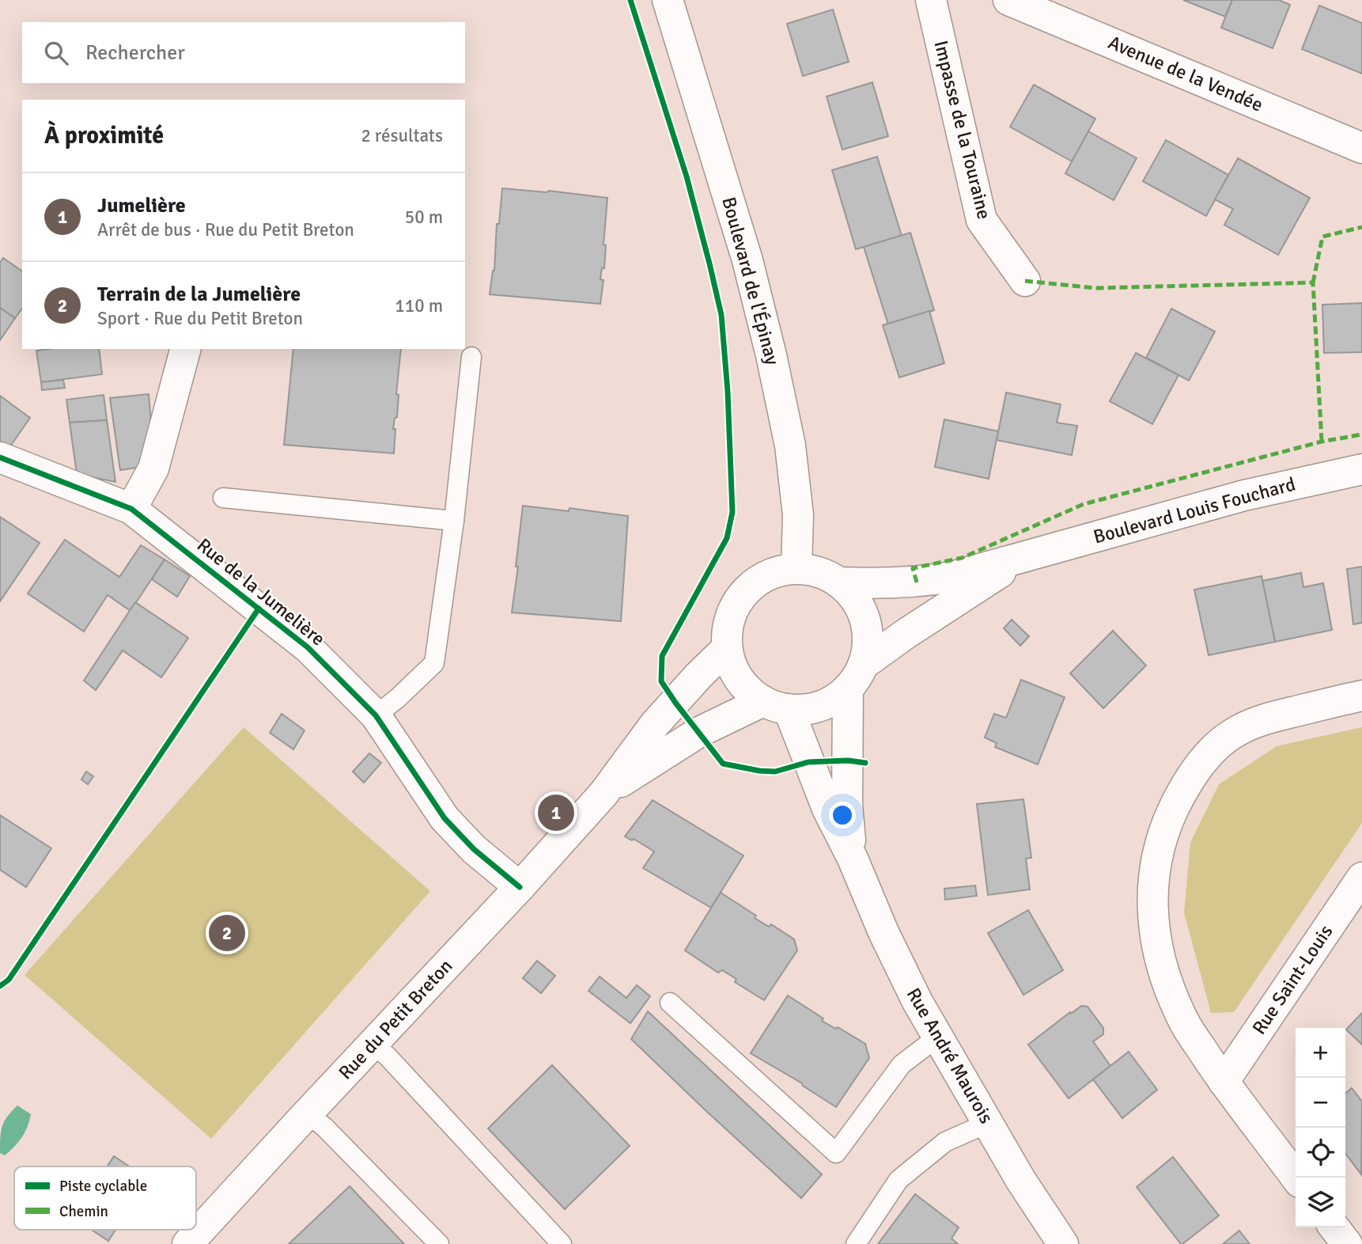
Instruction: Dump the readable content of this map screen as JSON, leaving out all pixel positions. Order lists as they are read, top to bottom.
{
  "streets": {
    "street": [
      "Avenue de la Vendée",
      "Impasse de la Touraine",
      "Boulevard de l'Épinay",
      "Boulevard Louis Fouchard",
      "Rue de la Jumelière",
      "Rue Saint-Louis",
      "Rue du Petit Breton",
      "Rue André Maurois"
    ]
  },
  "crossings": [
    ["Boulevard de l'Épinay", "Boulevard Louis Fouchard"],
    ["Boulevard de l'Épinay", "Rue du Petit Breton"],
    ["Boulevard de l'Épinay", "Rue André Maurois"],
    ["Boulevard Louis Fouchard", "Rue du Petit Breton"],
    ["Boulevard Louis Fouchard", "Rue André Maurois"],
    ["Rue de la Jumelière", "Rue du Petit Breton"],
    ["Rue du Petit Breton", "Rue André Maurois"]
  ],
  "legend": ["Piste cyclable", "Chemin"],
  "page": {
    "search": "Rechercher",
    "heading": ["À proximité", "2 résultats"],
    "list": [
      {
        "mark": "1",
        "name": "Jumelière",
        "note": "Arrêt de bus · Rue du Petit Breton",
        "value": "50 m"
      },
      {
        "mark": "2",
        "name": "Terrain de la Jumelière",
        "note": "Sport · Rue du Petit Breton",
        "value": "110 m"
      }
    ],
    "pins": ["1", "2"],
    "map_buttons": ["+", "−"]
  }
}
